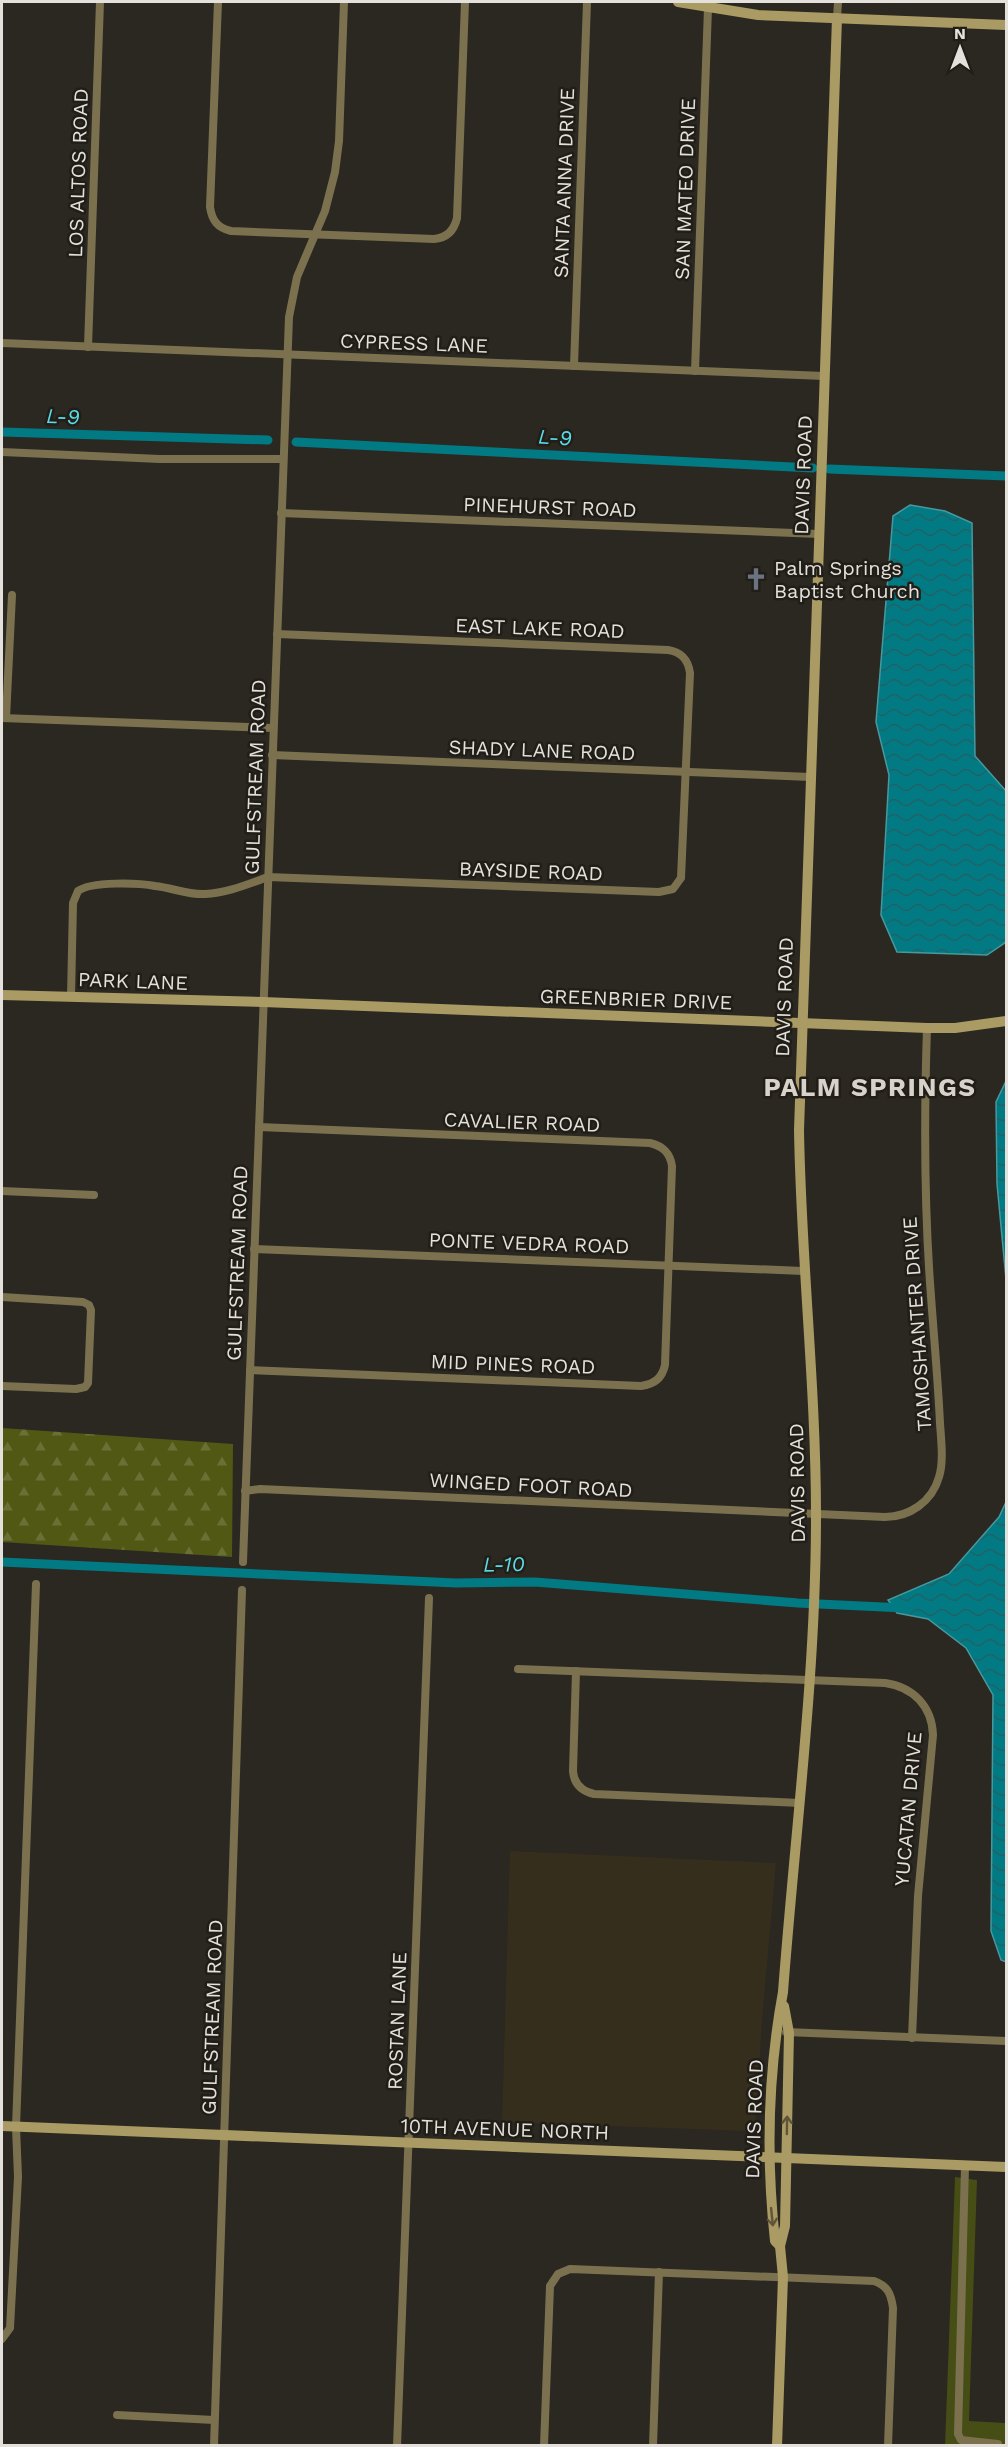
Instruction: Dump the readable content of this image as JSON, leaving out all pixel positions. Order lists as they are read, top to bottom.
{
  "streets": {
    "street": [
      "LOS ALTOS ROAD",
      "SANTA ANNA DRIVE",
      "SAN MATEO DRIVE",
      "CYPRESS LANE",
      "DAVIS ROAD",
      "PINEHURST ROAD",
      "EAST LAKE ROAD",
      "SHADY LANE ROAD",
      "GULFSTREAM ROAD",
      "BAYSIDE ROAD",
      "PARK LANE",
      "GREENBRIER DRIVE",
      "CAVALIER ROAD",
      "PONTE VEDRA ROAD",
      "TAMOSHANTER DRIVE",
      "MID PINES ROAD",
      "WINGED FOOT ROAD",
      "YUCATAN DRIVE",
      "ROSTAN LANE",
      "10TH AVENUE NORTH"
    ]
  },
  "crossings": [
    ["LOS ALTOS ROAD", "CYPRESS LANE"],
    ["SANTA ANNA DRIVE", "CYPRESS LANE"],
    ["SAN MATEO DRIVE", "CYPRESS LANE"],
    ["CYPRESS LANE", "DAVIS ROAD"],
    ["CYPRESS LANE", "GULFSTREAM ROAD"],
    ["DAVIS ROAD", "PINEHURST ROAD"],
    ["DAVIS ROAD", "SHADY LANE ROAD"],
    ["DAVIS ROAD", "GREENBRIER DRIVE"],
    ["DAVIS ROAD", "PONTE VEDRA ROAD"],
    ["DAVIS ROAD", "TAMOSHANTER DRIVE"],
    ["DAVIS ROAD", "WINGED FOOT ROAD"],
    ["DAVIS ROAD", "YUCATAN DRIVE"],
    ["DAVIS ROAD", "10TH AVENUE NORTH"],
    ["PINEHURST ROAD", "GULFSTREAM ROAD"],
    ["EAST LAKE ROAD", "SHADY LANE ROAD"],
    ["EAST LAKE ROAD", "GULFSTREAM ROAD"],
    ["EAST LAKE ROAD", "BAYSIDE ROAD"],
    ["SHADY LANE ROAD", "GULFSTREAM ROAD"],
    ["SHADY LANE ROAD", "BAYSIDE ROAD"],
    ["GULFSTREAM ROAD", "BAYSIDE ROAD"],
    ["GULFSTREAM ROAD", "PARK LANE"],
    ["GULFSTREAM ROAD", "GREENBRIER DRIVE"],
    ["GULFSTREAM ROAD", "CAVALIER ROAD"],
    ["GULFSTREAM ROAD", "PONTE VEDRA ROAD"],
    ["GULFSTREAM ROAD", "MID PINES ROAD"],
    ["GULFSTREAM ROAD", "WINGED FOOT ROAD"],
    ["GULFSTREAM ROAD", "10TH AVENUE NORTH"],
    ["PARK LANE", "GREENBRIER DRIVE"],
    ["GREENBRIER DRIVE", "TAMOSHANTER DRIVE"],
    ["CAVALIER ROAD", "PONTE VEDRA ROAD"],
    ["CAVALIER ROAD", "MID PINES ROAD"],
    ["PONTE VEDRA ROAD", "MID PINES ROAD"],
    ["TAMOSHANTER DRIVE", "WINGED FOOT ROAD"],
    ["ROSTAN LANE", "10TH AVENUE NORTH"]
  ],
  "districts": ["PALM SPRINGS"],
  "water": ["L-9", "L-10"],
  "places": {
    "church": ["Palm Springs Baptist Church"]
  },
  "north": "top"
}
